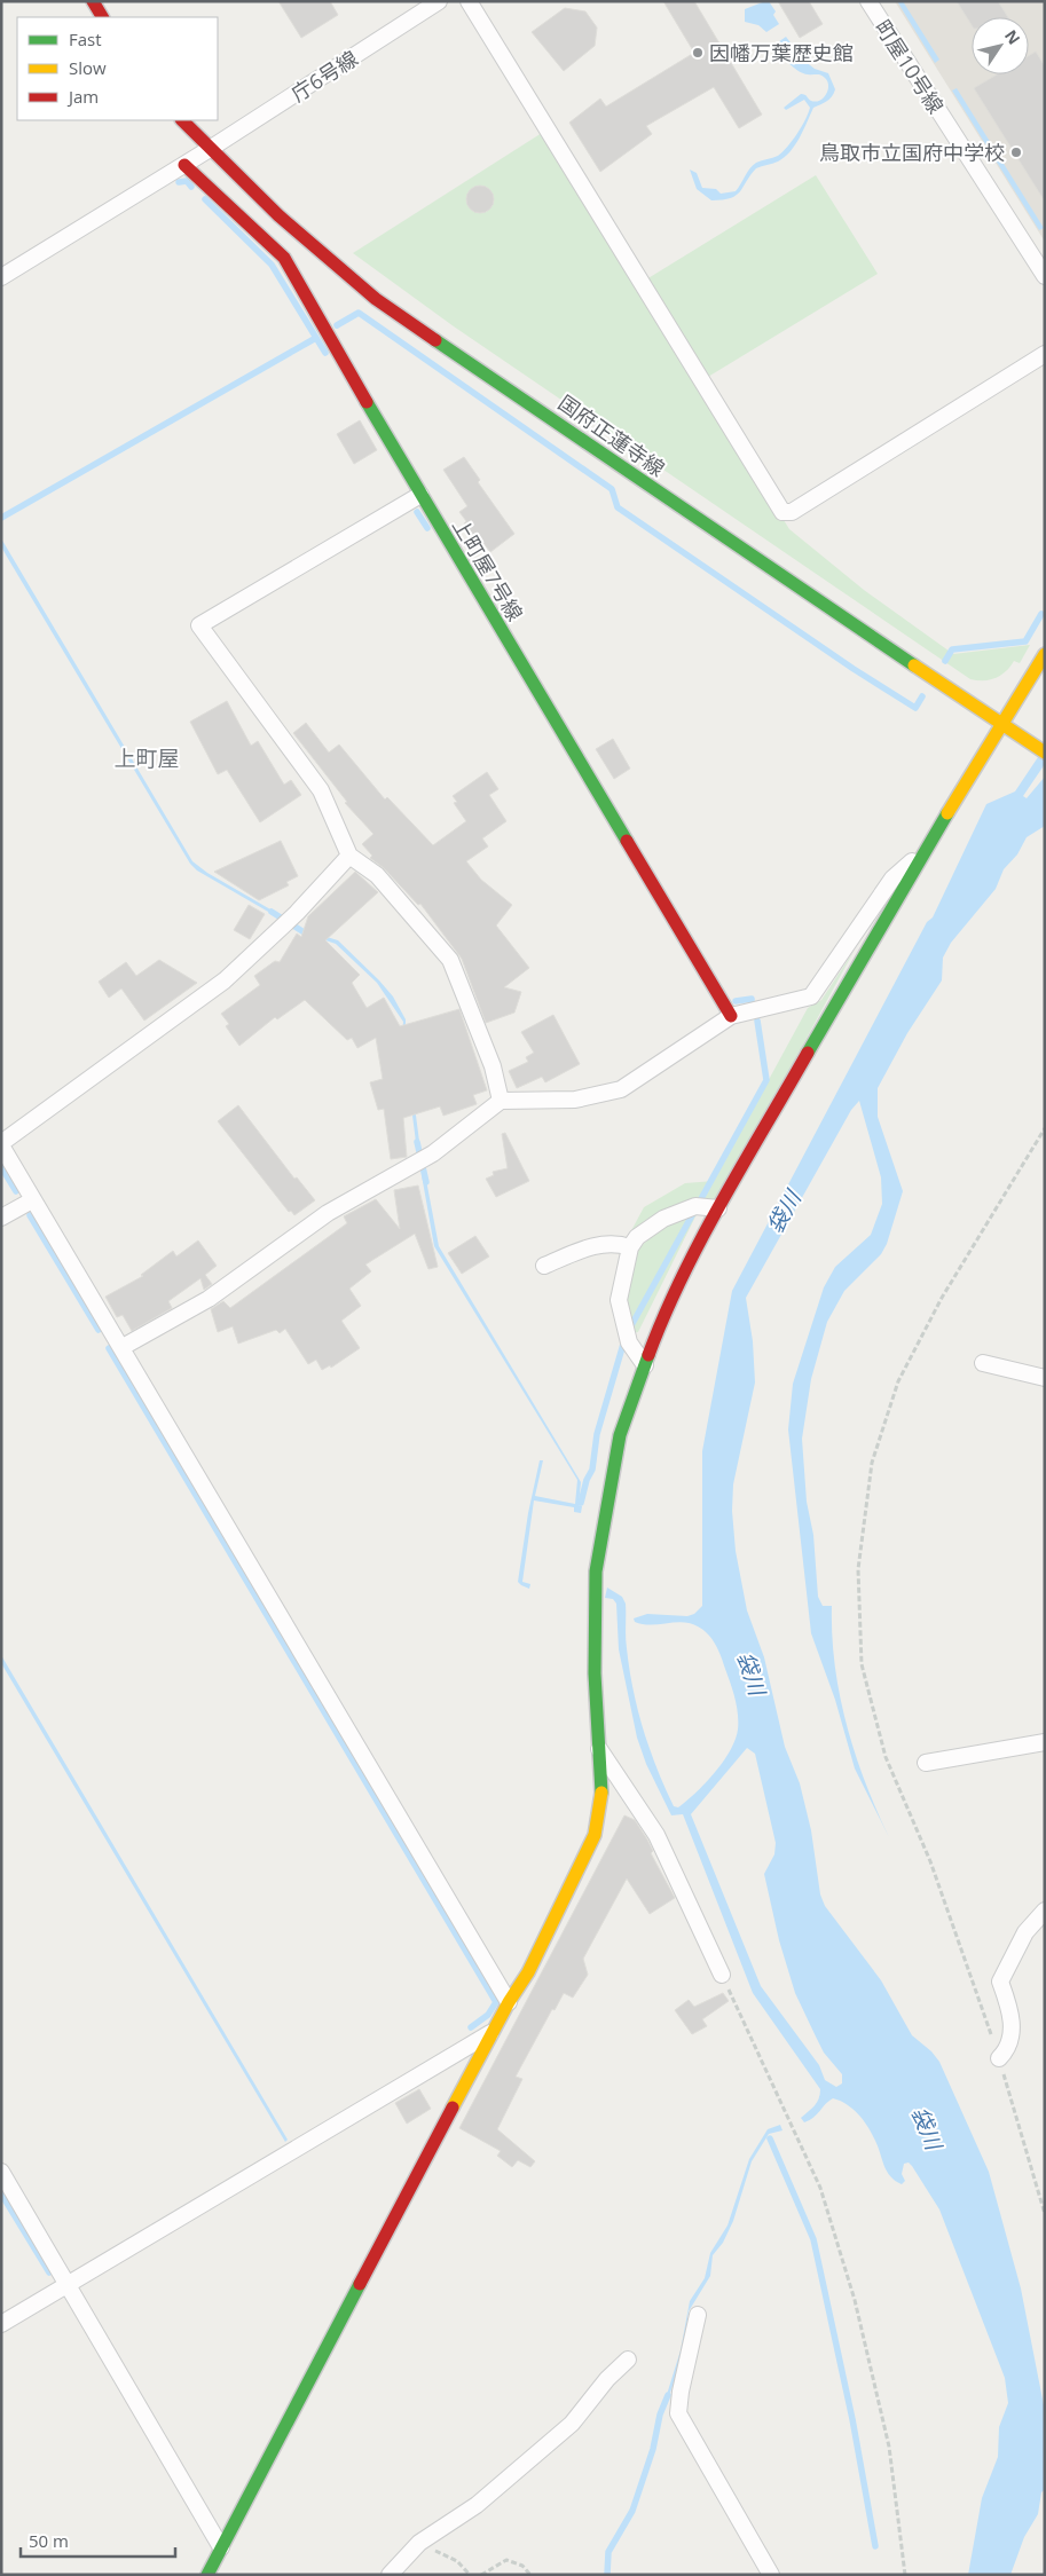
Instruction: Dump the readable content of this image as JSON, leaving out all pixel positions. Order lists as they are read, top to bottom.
{
  "streets": {
    "street": [
      "町屋10号線",
      "庁6号線",
      "国府正蓮寺線",
      "上町屋7号線"
    ]
  },
  "crossings": [
    ["庁6号線", "国府正蓮寺線"],
    ["庁6号線", "上町屋7号線"]
  ],
  "districts": ["上町屋"],
  "water": ["袋川"],
  "places": ["因幡万葉歴史館", "鳥取市立国府中学校"],
  "legend": ["Fast", "Slow", "Jam"],
  "scale_bar": "50 m",
  "north": "top right"
}
